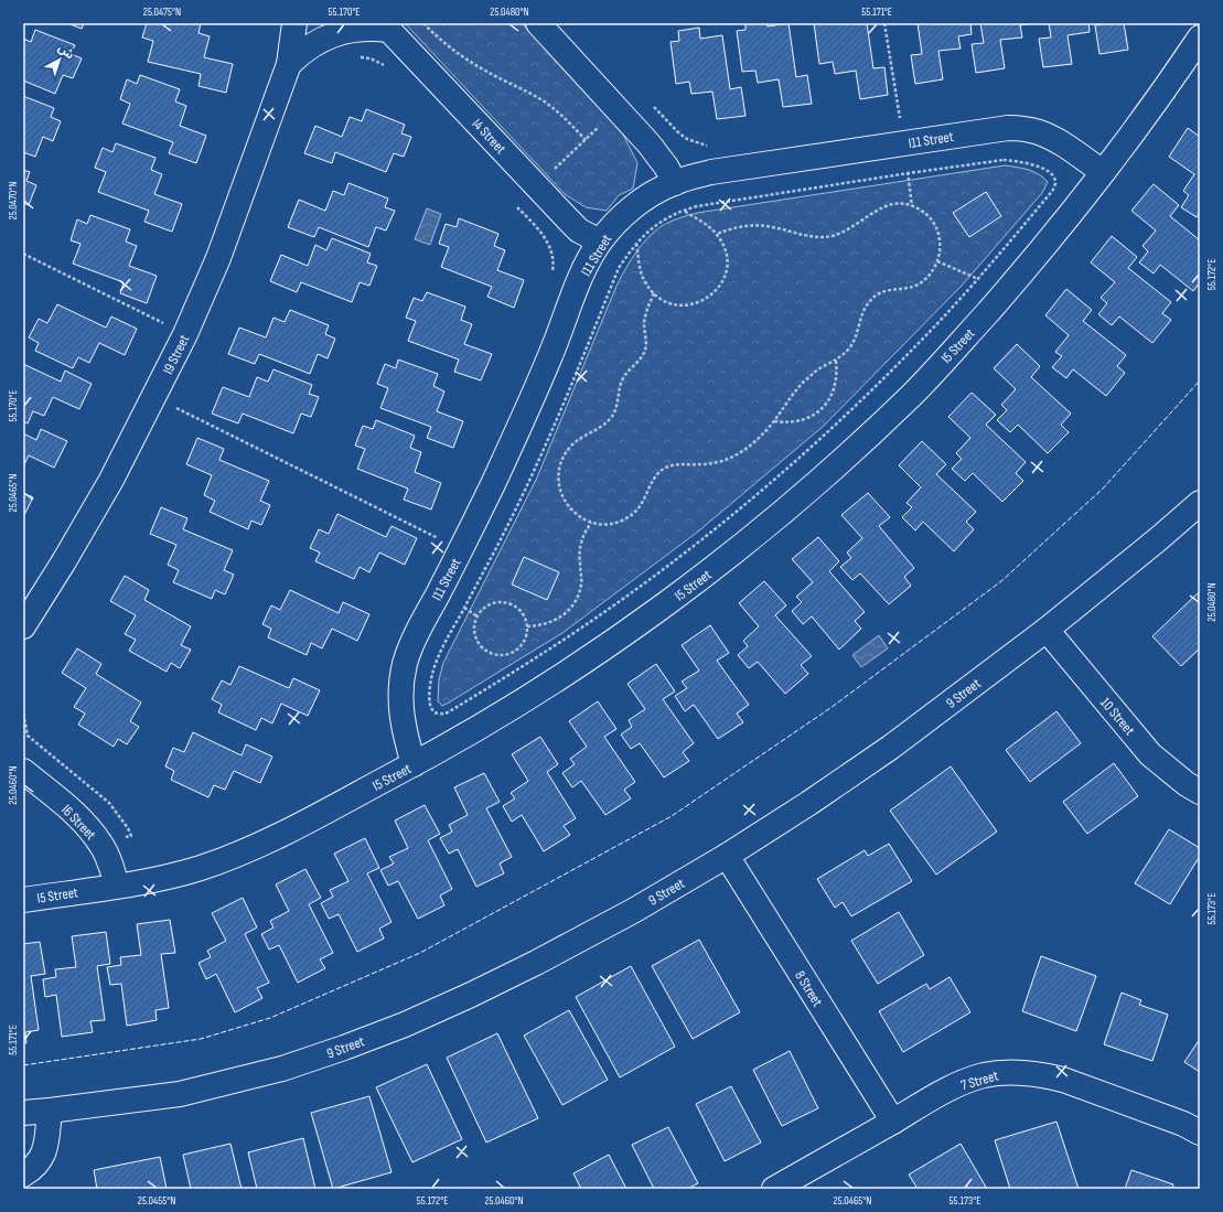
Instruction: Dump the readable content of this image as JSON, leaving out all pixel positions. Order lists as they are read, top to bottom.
{
  "streets": {
    "street": [
      "I4 Street",
      "I11 Street",
      "I5 Street",
      "I9 Street",
      "9 Street",
      "10 Street",
      "I6 Street",
      "8 Street",
      "7 Street"
    ]
  },
  "crossings": [
    ["I4 Street", "I11 Street"],
    ["I4 Street", "I9 Street"],
    ["I11 Street", "I5 Street"],
    ["I5 Street", "I6 Street"],
    ["9 Street", "10 Street"],
    ["9 Street", "8 Street"],
    ["8 Street", "7 Street"]
  ],
  "north": "top right",
  "coordinates": [
    "25.0475°N",
    "55.170°E",
    "25.0480°N",
    "55.171°E",
    "25.0470°N",
    "55.172°E",
    "25.0465°N",
    "25.0460°N",
    "55.173°E",
    "25.0455°N"
  ]
}
